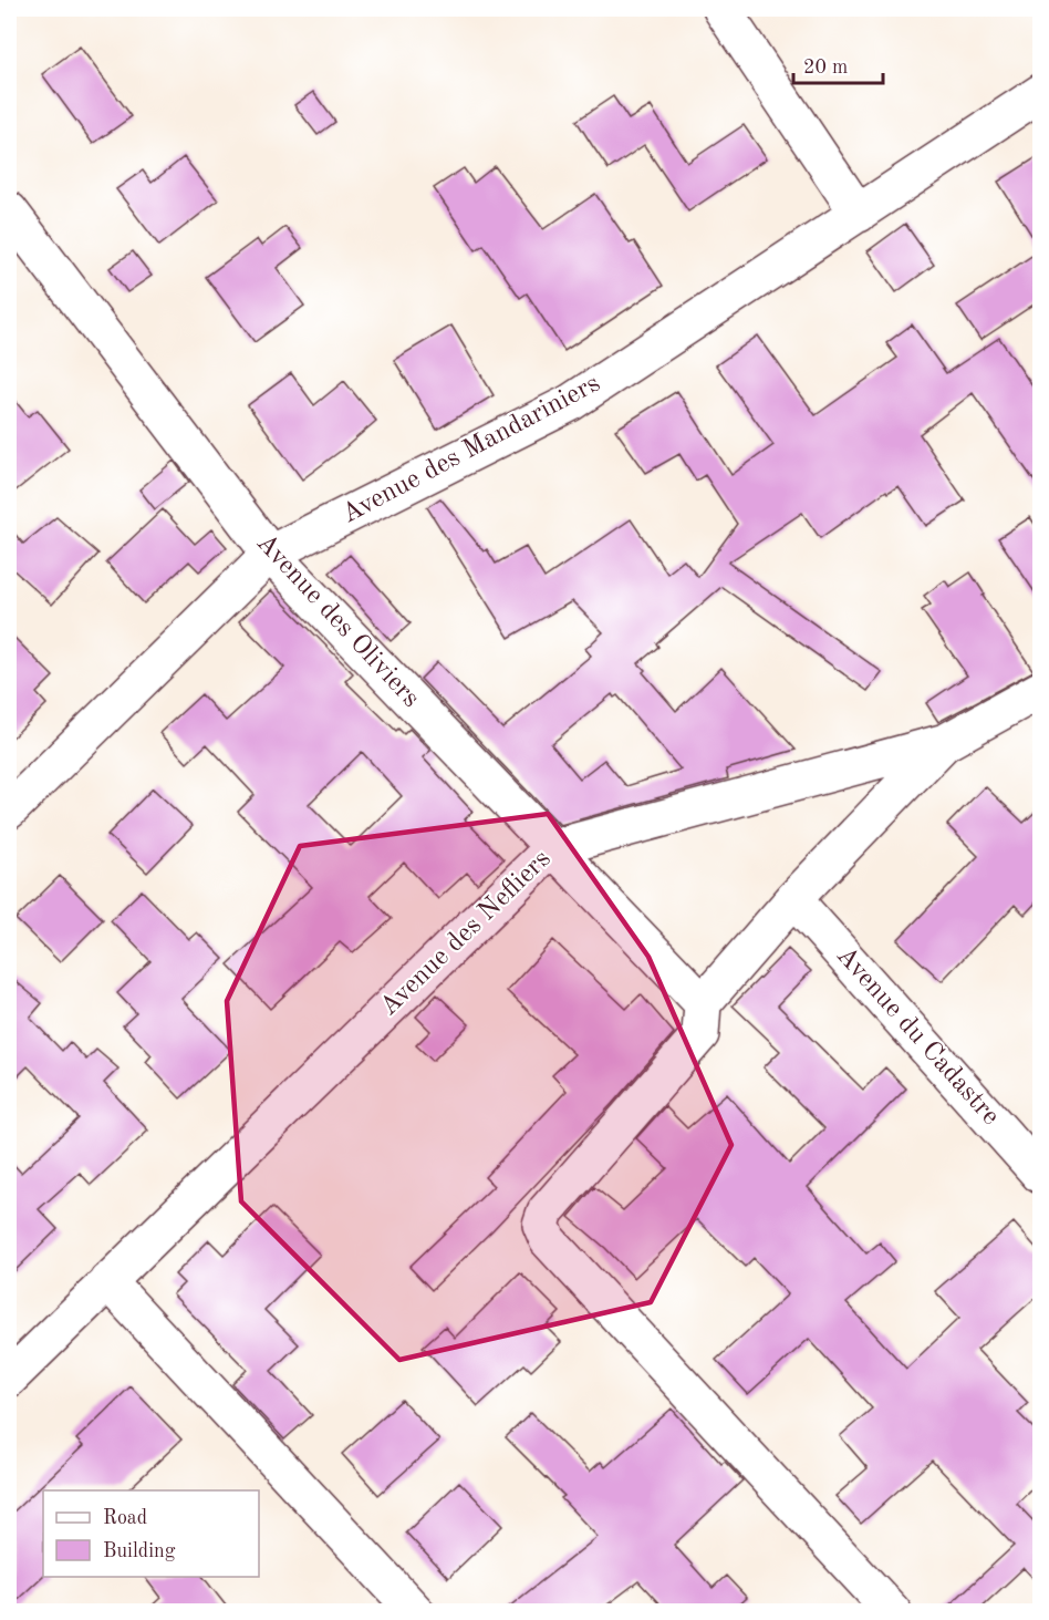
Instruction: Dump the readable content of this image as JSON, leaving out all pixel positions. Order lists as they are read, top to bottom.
{
  "streets": {
    "street": [
      "Avenue des Mandariniers",
      "Avenue des Oliviers",
      "Avenue des Nefliers",
      "Avenue du Cadastre"
    ]
  },
  "crossings": [
    ["Avenue des Mandariniers", "Avenue des Oliviers"],
    ["Avenue des Oliviers", "Avenue des Nefliers"]
  ],
  "legend": ["Road", "Building"],
  "scale_bar": "20 m"
}
